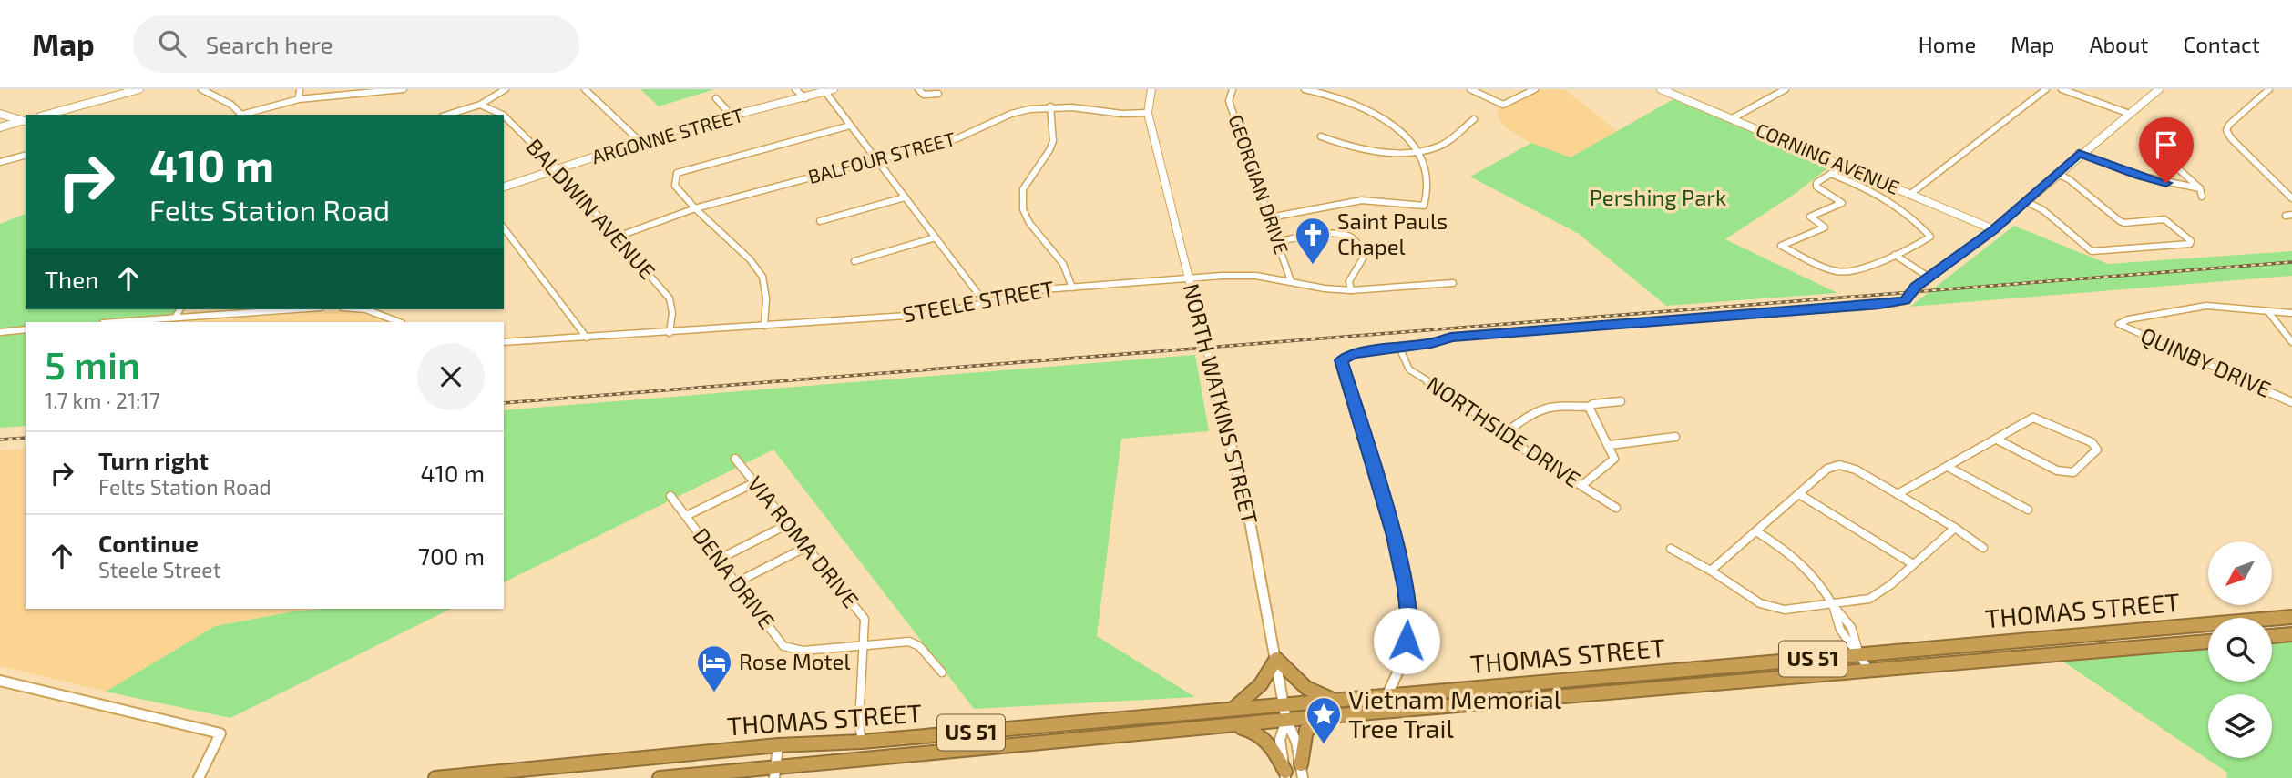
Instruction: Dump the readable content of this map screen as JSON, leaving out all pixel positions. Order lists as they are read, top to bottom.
{
  "streets": {
    "highway": ["THOMAS STREET", "US 51"],
    "street": [
      "ARGONNE STREET",
      "BALFOUR STREET",
      "CORNING AVENUE",
      "GEORGIAN DRIVE",
      "BALDWIN AVENUE",
      "STEELE STREET",
      "QUINBY DRIVE",
      "NORTH WATKINS STREET",
      "NORTHSIDE DRIVE",
      "VIA ROMA DRIVE",
      "DENA DRIVE"
    ]
  },
  "crossings": [
    ["ARGONNE STREET", "BALDWIN AVENUE"],
    ["BALFOUR STREET", "BALDWIN AVENUE"],
    ["BALFOUR STREET", "NORTH WATKINS STREET"],
    ["GEORGIAN DRIVE", "STEELE STREET"],
    ["BALDWIN AVENUE", "STEELE STREET"],
    ["STEELE STREET", "NORTH WATKINS STREET"],
    ["NORTH WATKINS STREET", "THOMAS STREET"],
    ["VIA ROMA DRIVE", "DENA DRIVE"],
    ["VIA ROMA DRIVE", "THOMAS STREET"],
    ["THOMAS STREET", "US 51"]
  ],
  "parks": ["Pershing Park"],
  "places": {
    "church": ["Saint Pauls Chapel"],
    "hotel": ["Rose Motel"],
    "place": ["Vietnam Memorial Tree Trail"]
  },
  "north": "bottom left",
  "page": {
    "header": "Map",
    "search": "Search here",
    "nav": [
      "Home",
      "Map",
      "About",
      "Contact"
    ],
    "turn": ["410 m", "Felts Station Road"],
    "then": "Then",
    "heading": ["5 min", "1.7 km · 21:17"],
    "list": [
      {
        "name": "Turn right",
        "note": "Felts Station Road",
        "value": "410 m"
      },
      {
        "name": "Continue",
        "note": "Steele Street",
        "value": "700 m"
      }
    ]
  }
}
